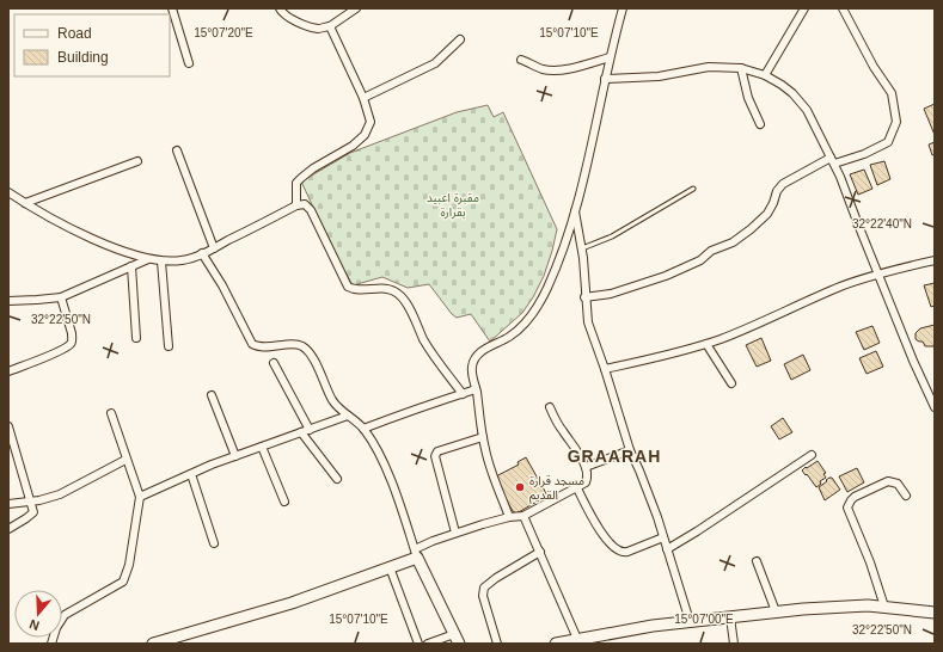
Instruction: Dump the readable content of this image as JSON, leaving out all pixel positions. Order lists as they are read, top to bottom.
{
  "districts": ["GRAARAH"],
  "parks": ["مقبرة اعبيد بقرارة"],
  "places": ["مسجد قرارة القديم"],
  "legend": ["Road", "Building"],
  "north": "bottom",
  "coordinates": [
    "15°07'20\"E",
    "15°07'10\"E",
    "32°22'40\"N",
    "32°22'50\"N",
    "15°07'00\"E"
  ]
}
